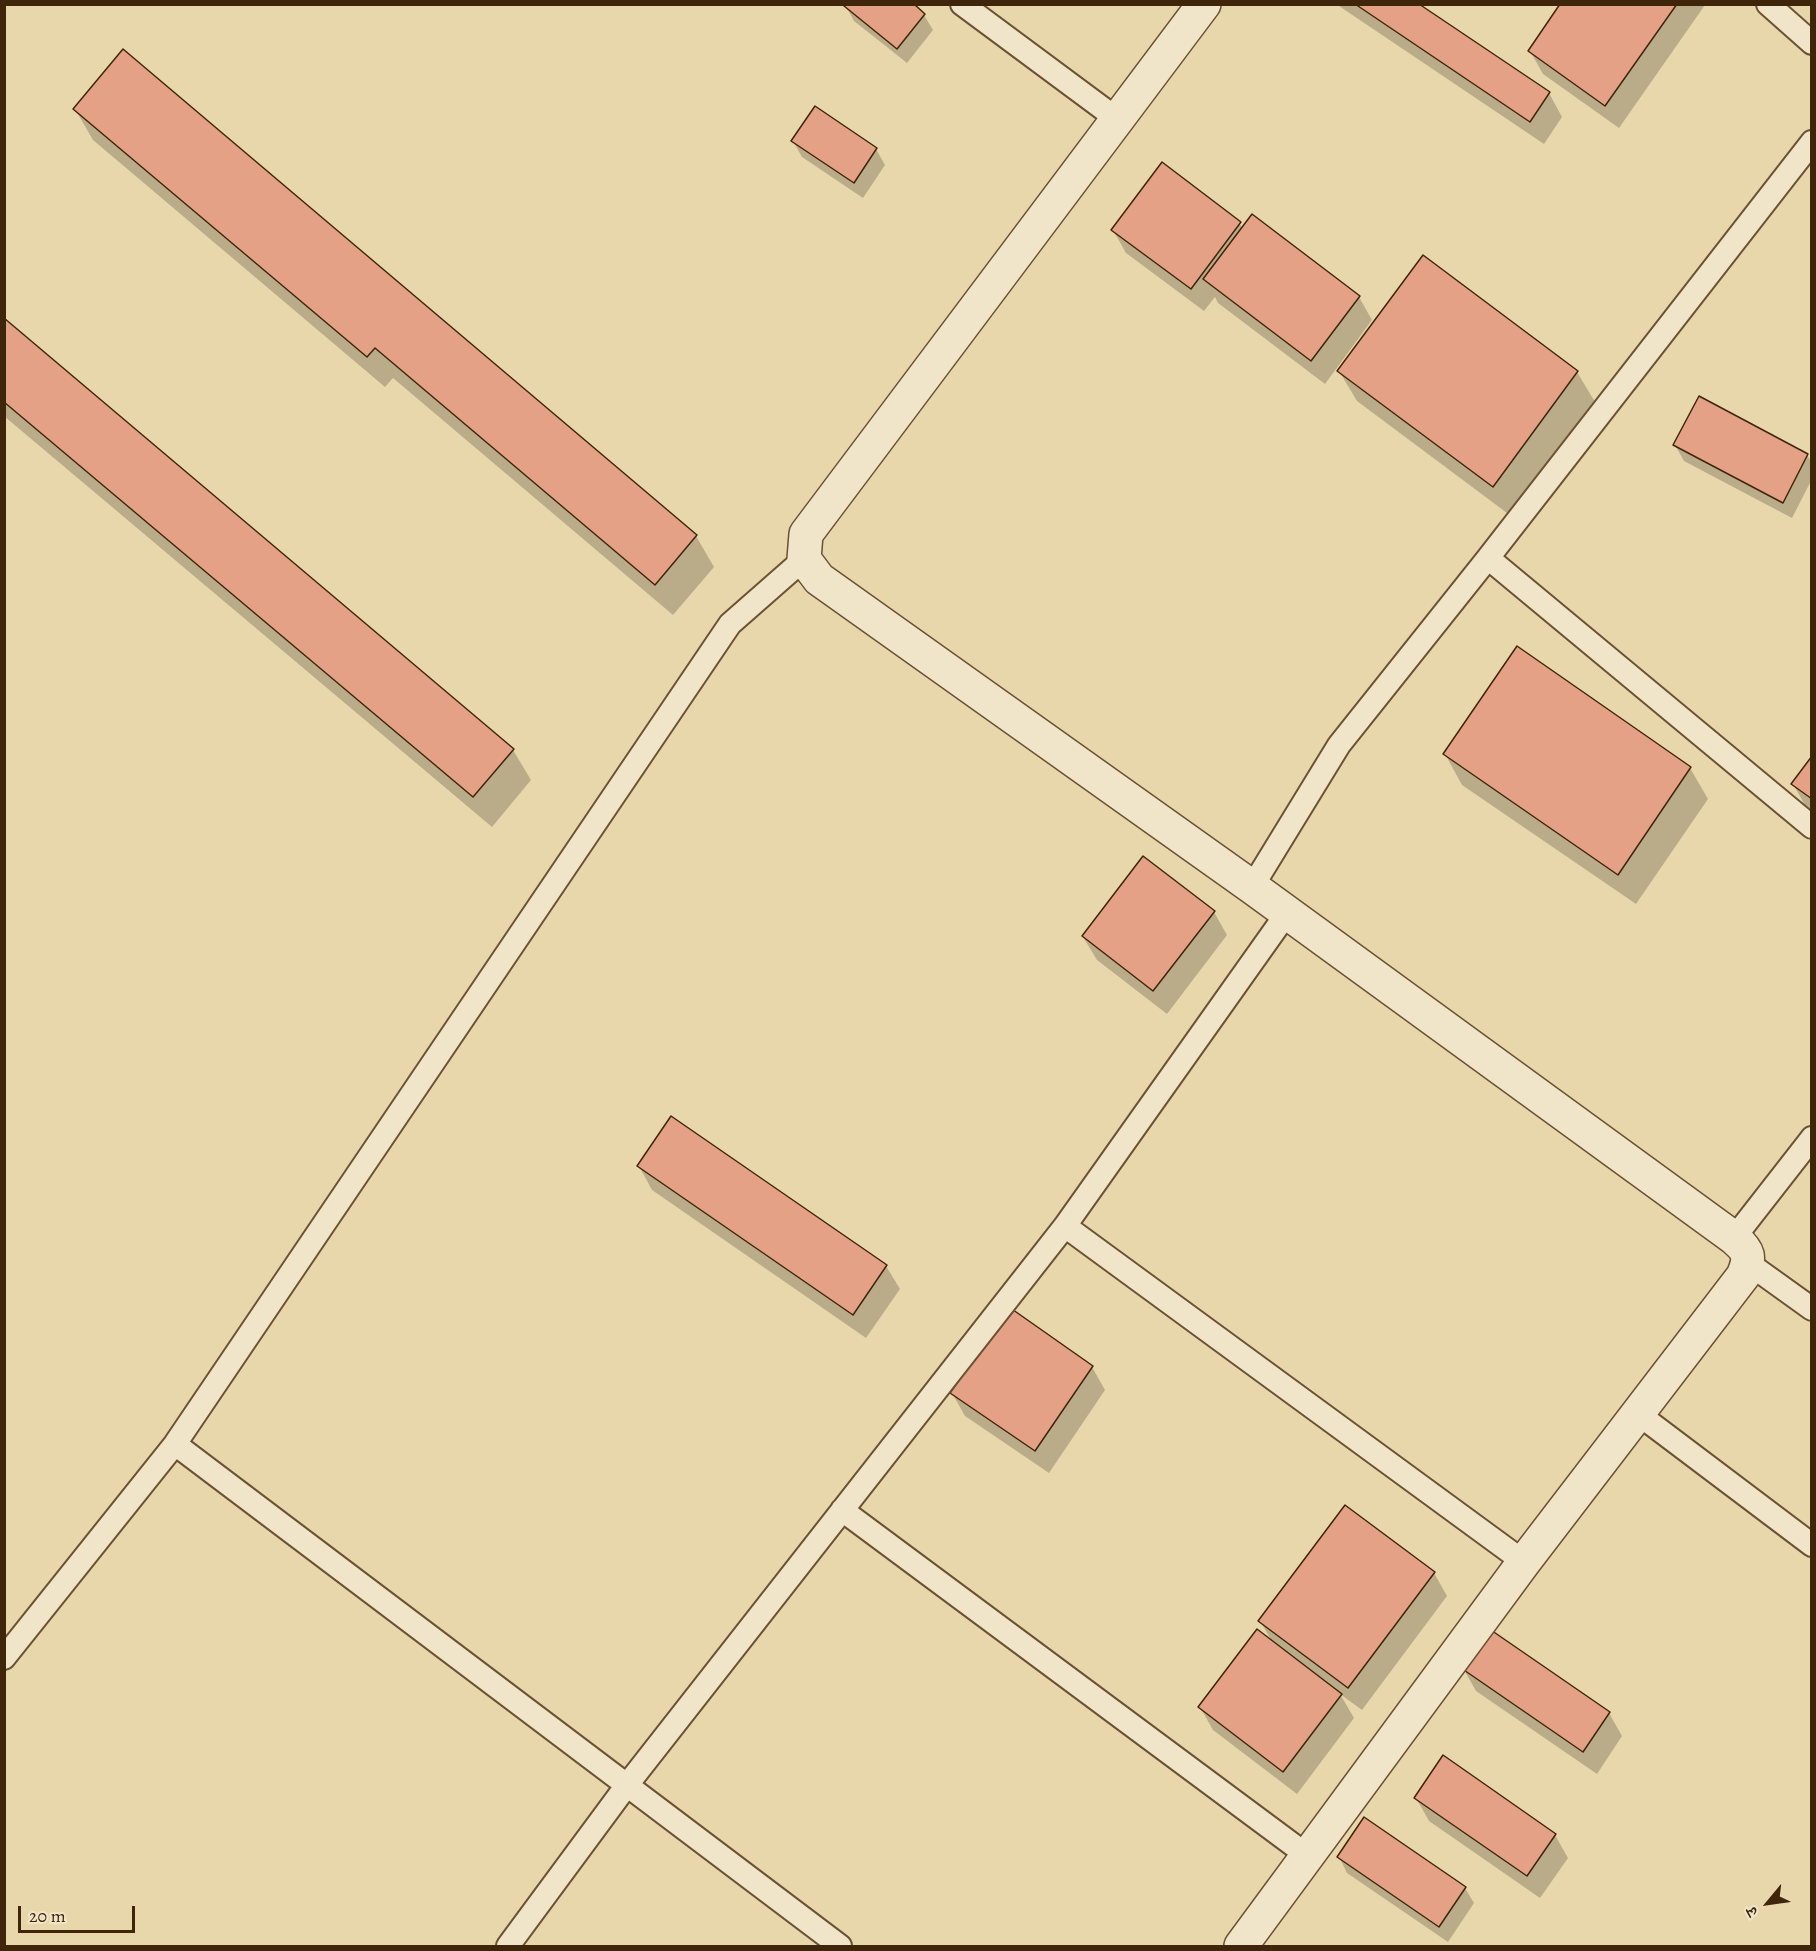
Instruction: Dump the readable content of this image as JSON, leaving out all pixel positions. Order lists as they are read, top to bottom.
{
  "scale_bar": "20 m",
  "north": "bottom left"
}
